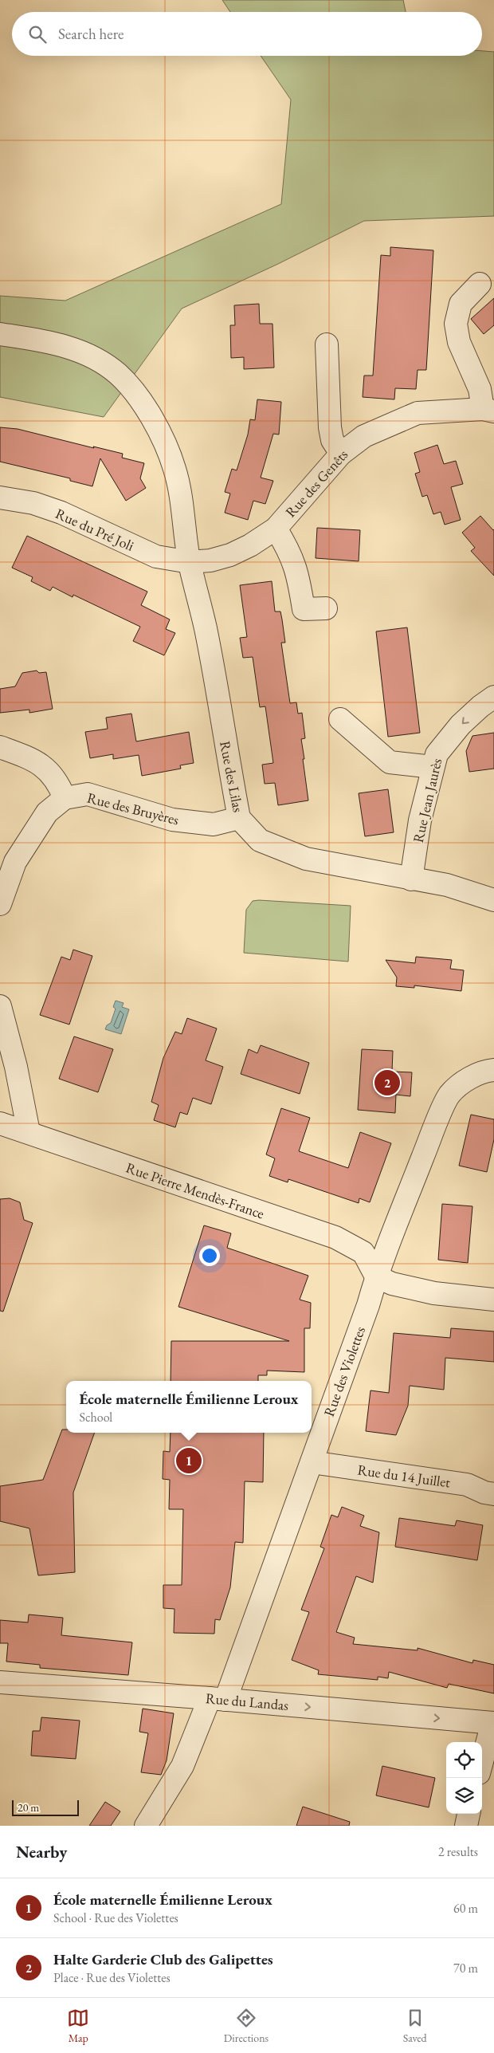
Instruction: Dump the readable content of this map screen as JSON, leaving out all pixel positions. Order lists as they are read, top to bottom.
{
  "streets": {
    "street": [
      "Rue des Genêts",
      "Rue du Pré Joli",
      "Rue des Lilas",
      "Rue Jean Jaurès",
      "Rue des Bruyères",
      "Rue Pierre Mendès-France",
      "Rue des Violettes",
      "Rue du 14 Juillet",
      "Rue du Landas"
    ]
  },
  "crossings": [
    ["Rue des Genêts", "Rue du Pré Joli"],
    ["Rue des Genêts", "Rue des Lilas"],
    ["Rue du Pré Joli", "Rue des Lilas"],
    ["Rue des Lilas", "Rue Jean Jaurès"],
    ["Rue des Lilas", "Rue des Bruyères"],
    ["Rue Pierre Mendès-France", "Rue des Violettes"],
    ["Rue des Violettes", "Rue du 14 Juillet"],
    ["Rue des Violettes", "Rue du Landas"]
  ],
  "one_way": ["Rue Jean Jaurès", "Rue du Landas"],
  "scale_bar": "20 m",
  "page": {
    "search": "Search here",
    "pins": ["2", "1"],
    "popup": ["École maternelle Émilienne Leroux", "School"],
    "scale": "20 m",
    "heading": ["Nearby", "2 results"],
    "list": [
      {
        "mark": "1",
        "name": "École maternelle Émilienne Leroux",
        "note": "School · Rue des Violettes",
        "value": "60 m"
      },
      {
        "mark": "2",
        "name": "Halte Garderie Club des Galipettes",
        "note": "Place · Rue des Violettes",
        "value": "70 m"
      }
    ],
    "nav": ["Map", "Directions", "Saved"]
  }
}
